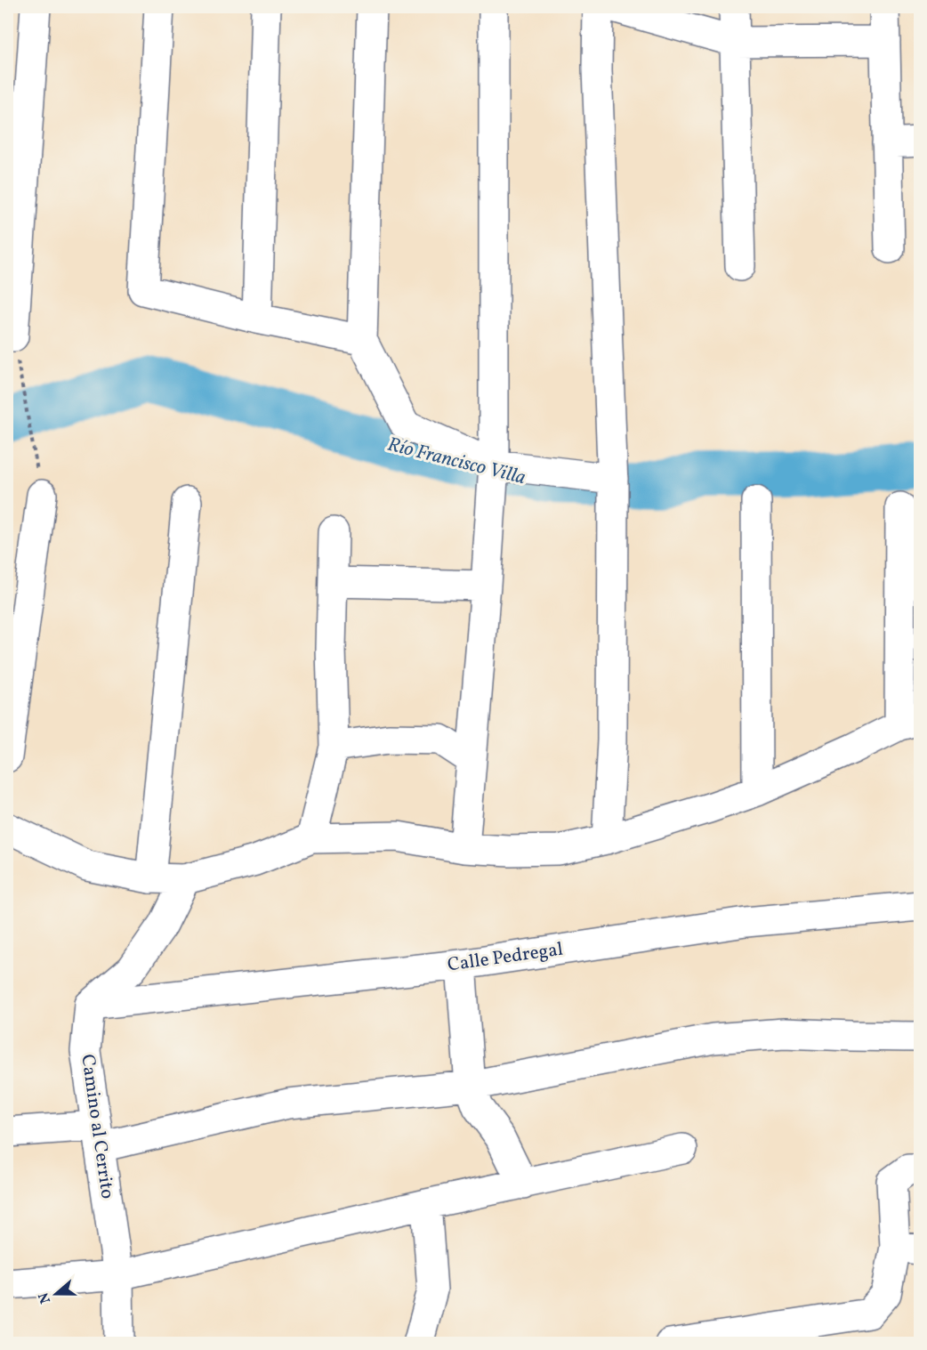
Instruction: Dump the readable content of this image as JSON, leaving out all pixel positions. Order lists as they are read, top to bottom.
{
  "streets": {
    "street": ["Calle Pedregal", "Camino al Cerrito"]
  },
  "crossings": [
    ["Calle Pedregal", "Camino al Cerrito"]
  ],
  "water": ["Río Francisco Villa"],
  "north": "left"
}
